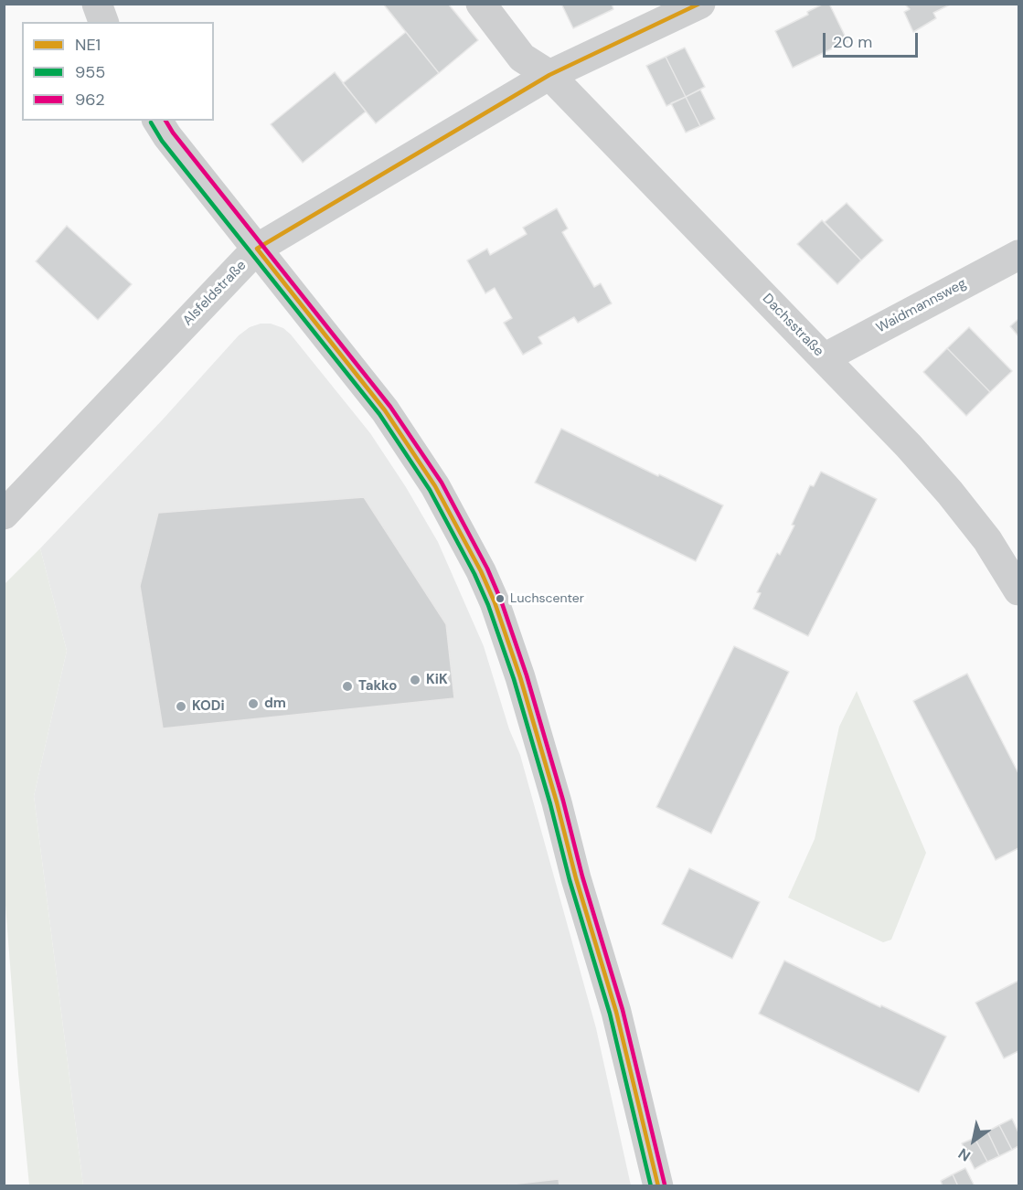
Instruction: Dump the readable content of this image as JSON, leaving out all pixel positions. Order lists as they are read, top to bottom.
{
  "streets": {
    "street": ["Alsfeldstraße", "Waidmannsweg", "Dachsstraße"]
  },
  "crossings": [
    ["Alsfeldstraße", "Dachsstraße"],
    ["Waidmannsweg", "Dachsstraße"]
  ],
  "places": [
    "Luchscenter",
    "KiK",
    "Takko",
    "dm",
    "KODi"
  ],
  "lines": ["transit line NE1", "transit line 962", "transit line 955"],
  "legend": ["NE1", "955", "962"],
  "scale_bar": "20 m",
  "north": "bottom left"
}
